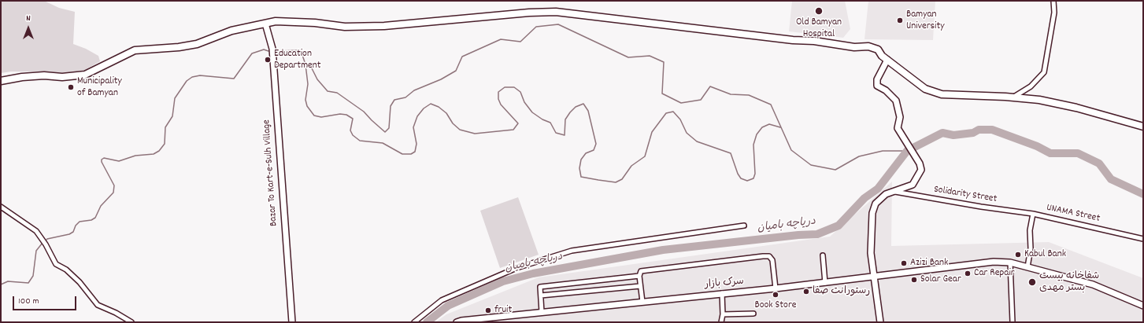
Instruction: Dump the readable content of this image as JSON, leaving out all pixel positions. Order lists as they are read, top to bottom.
{
  "streets": {
    "main road": ["Bazar To Kart-e-Sulh Village", "سرک بازار"],
    "street": ["Solidarity Street", "UNAMA Street"]
  },
  "crossings": [
    ["Solidarity Street", "UNAMA Street"],
    ["UNAMA Street", "سرک بازار"]
  ],
  "water": ["دریاچه بامیان"],
  "places": [
    "Old Bamyan Hospital",
    "Bamyan University",
    "Education Department",
    "Municipality of Bamyan",
    "Kabul Bank",
    "Azizi Bank",
    "Car Repair",
    "Solar Gear",
    "شفاخانه بیست بستر مهدی",
    "رستورانت صفا",
    "Book Store",
    "fruit"
  ],
  "scale_bar": "100 m",
  "north": "top"
}
